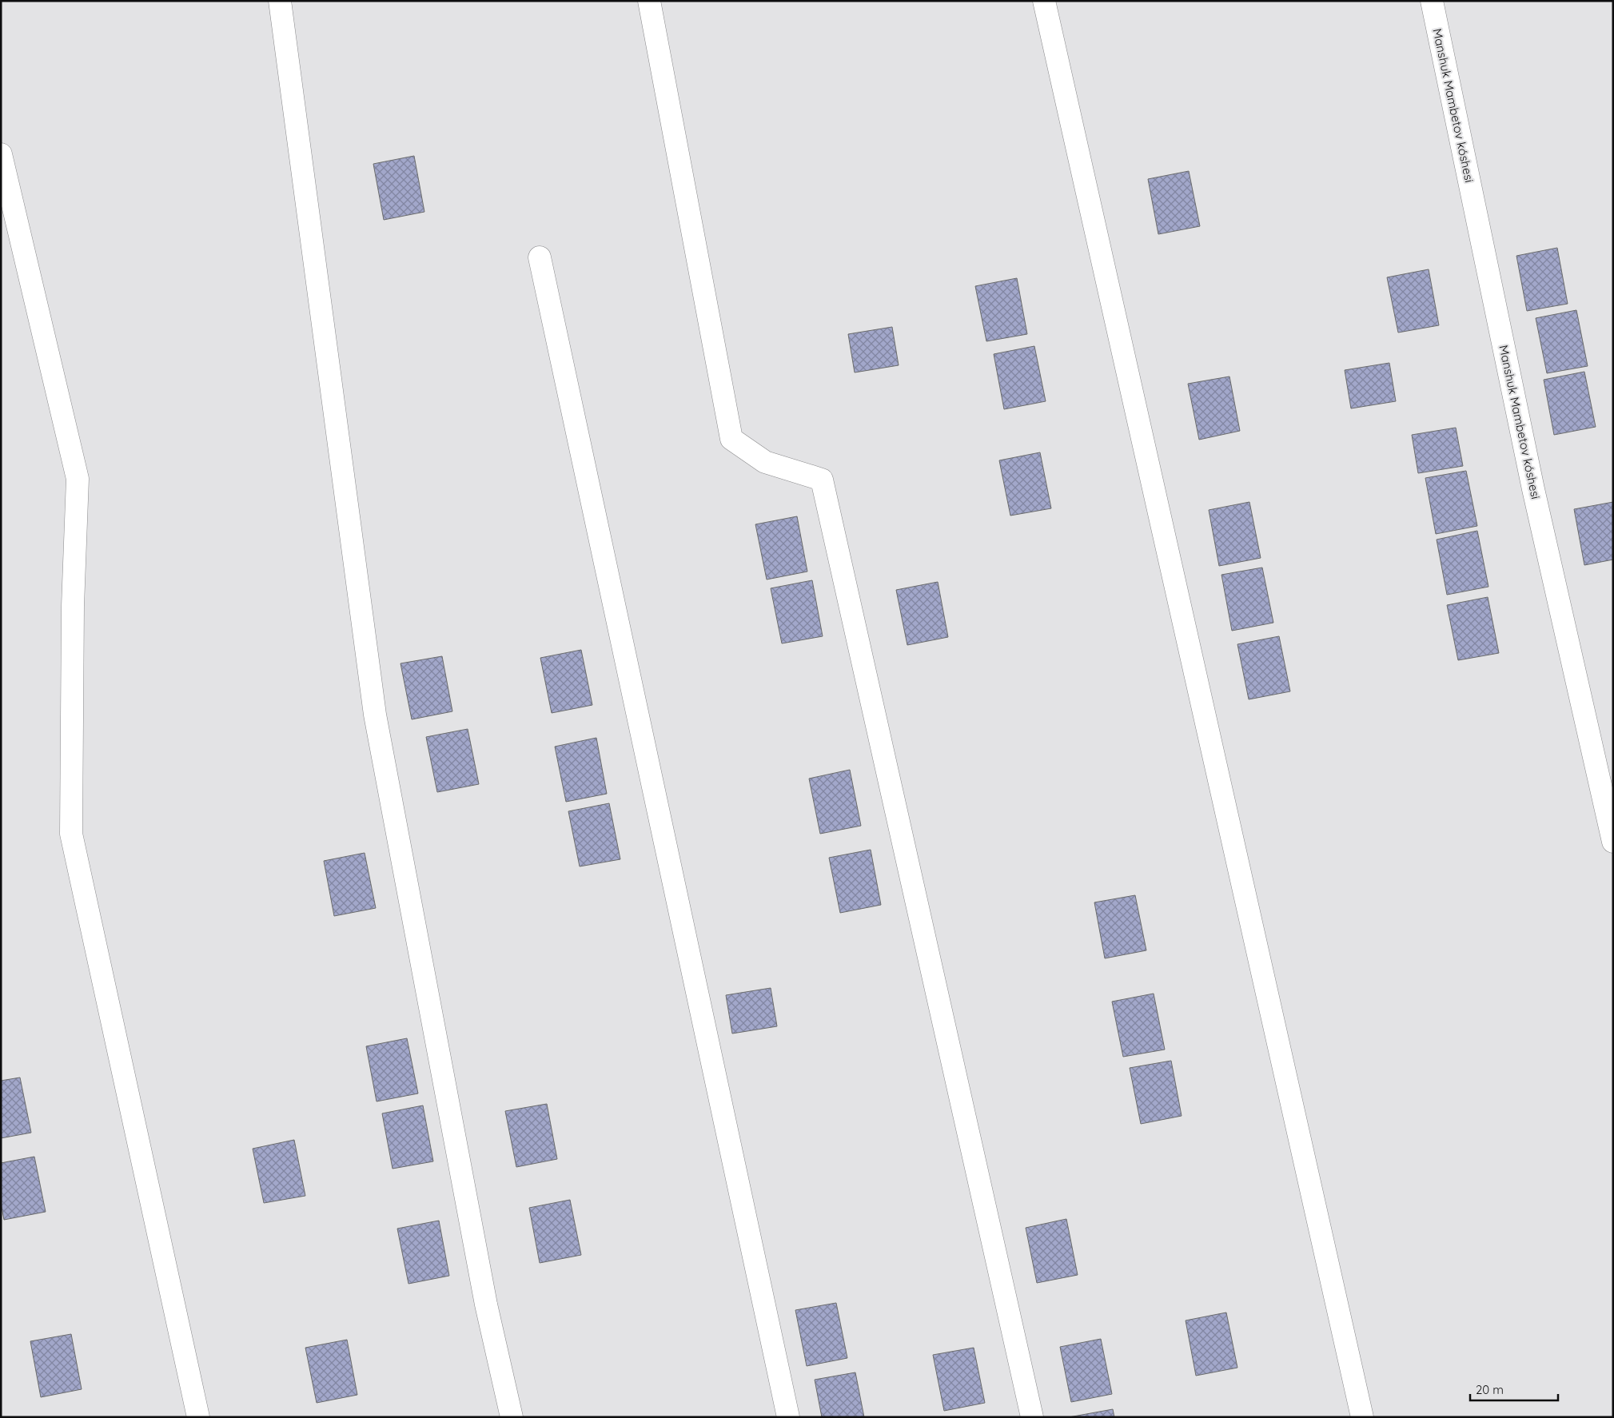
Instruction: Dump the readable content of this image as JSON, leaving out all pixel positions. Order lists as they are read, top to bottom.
{
  "streets": {
    "street": ["Manshuk Mambetov kóshesi"]
  },
  "scale_bar": "20 m"
}
